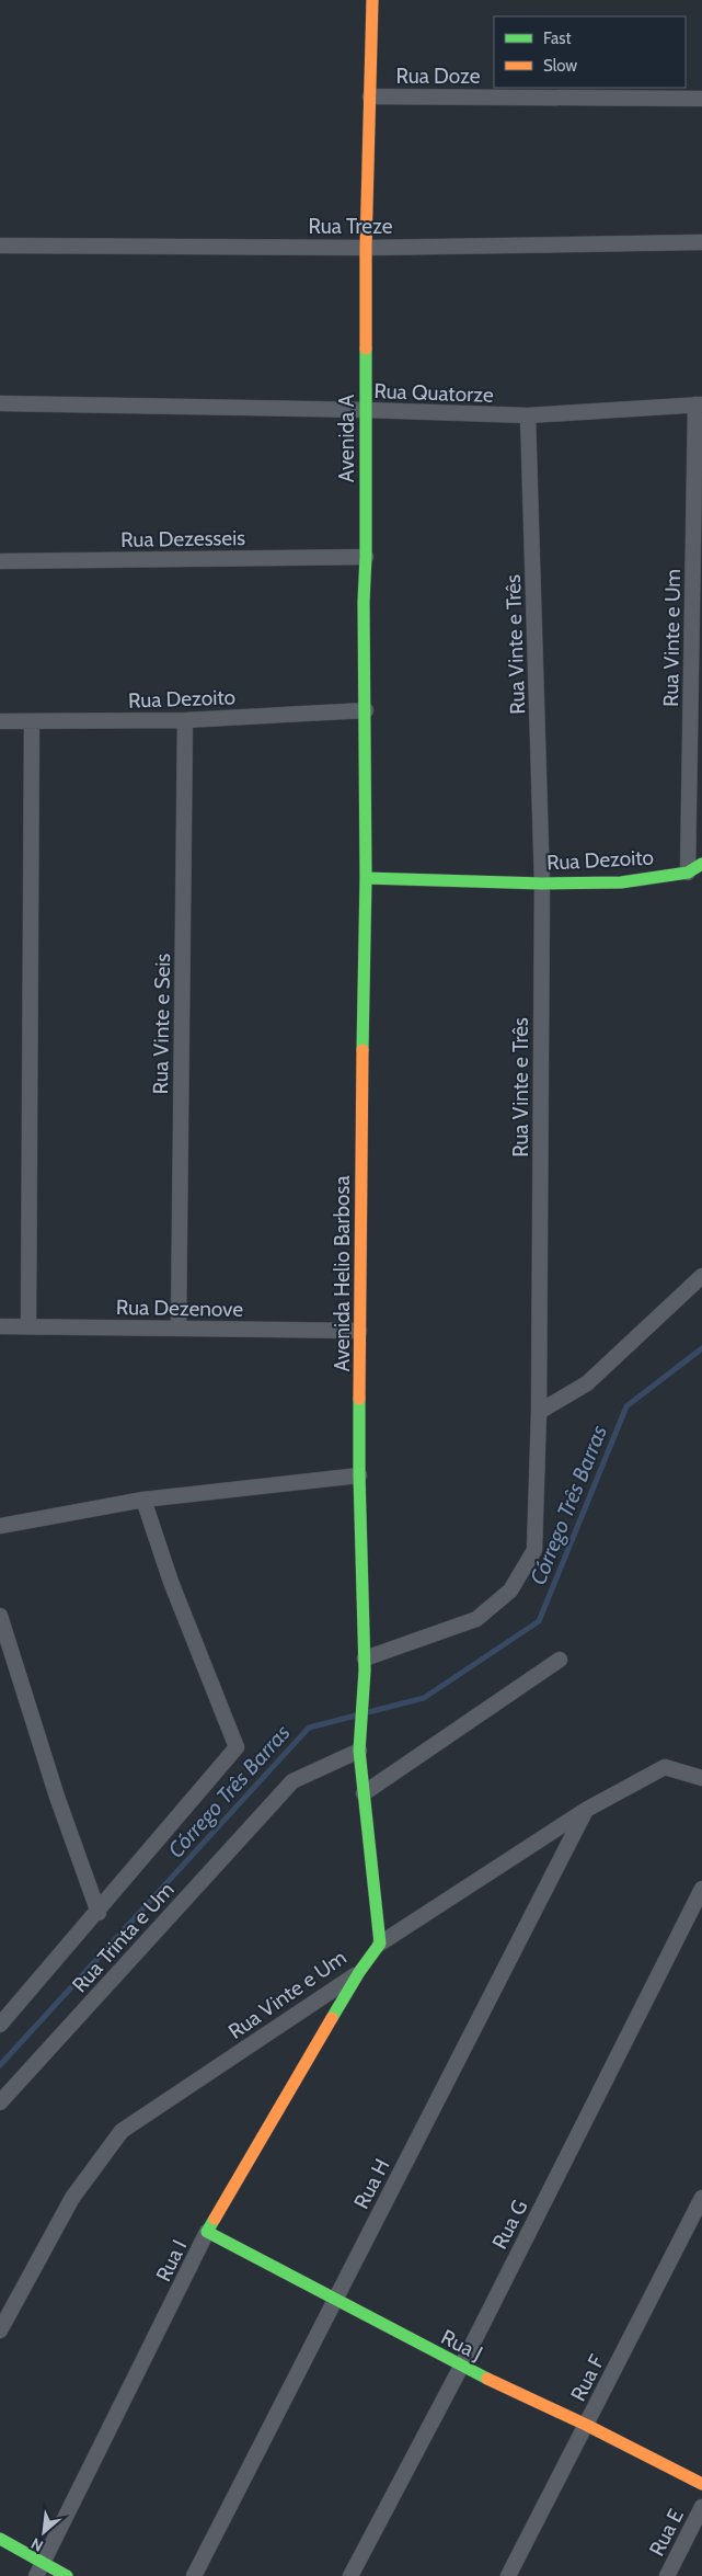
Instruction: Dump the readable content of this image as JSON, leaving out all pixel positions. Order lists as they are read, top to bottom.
{
  "streets": {
    "street": [
      "Rua Doze",
      "Rua Treze",
      "Rua Quatorze",
      "Avenida A",
      "Rua Dezesseis",
      "Rua Vinte e Um",
      "Rua Vinte e Três",
      "Rua Dezoito",
      "Rua Vinte e Seis",
      "Avenida Helio Barbosa",
      "Rua Dezenove",
      "Rua Trinta e Um",
      "Rua H",
      "Rua G",
      "Rua I",
      "Rua J",
      "Rua F",
      "Rua E"
    ]
  },
  "crossings": [
    ["Rua Doze", "Avenida A"],
    ["Rua Treze", "Avenida A"],
    ["Rua Quatorze", "Avenida A"],
    ["Rua Quatorze", "Rua Vinte e Um"],
    ["Rua Quatorze", "Rua Vinte e Três"],
    ["Avenida A", "Rua Dezesseis"],
    ["Avenida A", "Rua Dezoito"],
    ["Avenida A", "Avenida Helio Barbosa"],
    ["Rua Vinte e Um", "Rua Dezoito"],
    ["Rua Vinte e Um", "Avenida Helio Barbosa"],
    ["Rua Vinte e Um", "Rua H"],
    ["Rua Vinte e Um", "Rua I"],
    ["Rua Vinte e Três", "Rua Dezoito"],
    ["Rua Vinte e Três", "Avenida Helio Barbosa"],
    ["Rua Dezoito", "Rua Vinte e Seis"],
    ["Rua Dezoito", "Avenida Helio Barbosa"],
    ["Rua Vinte e Seis", "Rua Dezenove"],
    ["Avenida Helio Barbosa", "Rua Dezenove"],
    ["Avenida Helio Barbosa", "Rua Trinta e Um"],
    ["Rua H", "Rua J"],
    ["Rua G", "Rua J"],
    ["Rua I", "Rua J"],
    ["Rua J", "Rua F"]
  ],
  "water": ["Córrego Três Barras"],
  "legend": ["Fast", "Slow"],
  "north": "bottom left"
}
